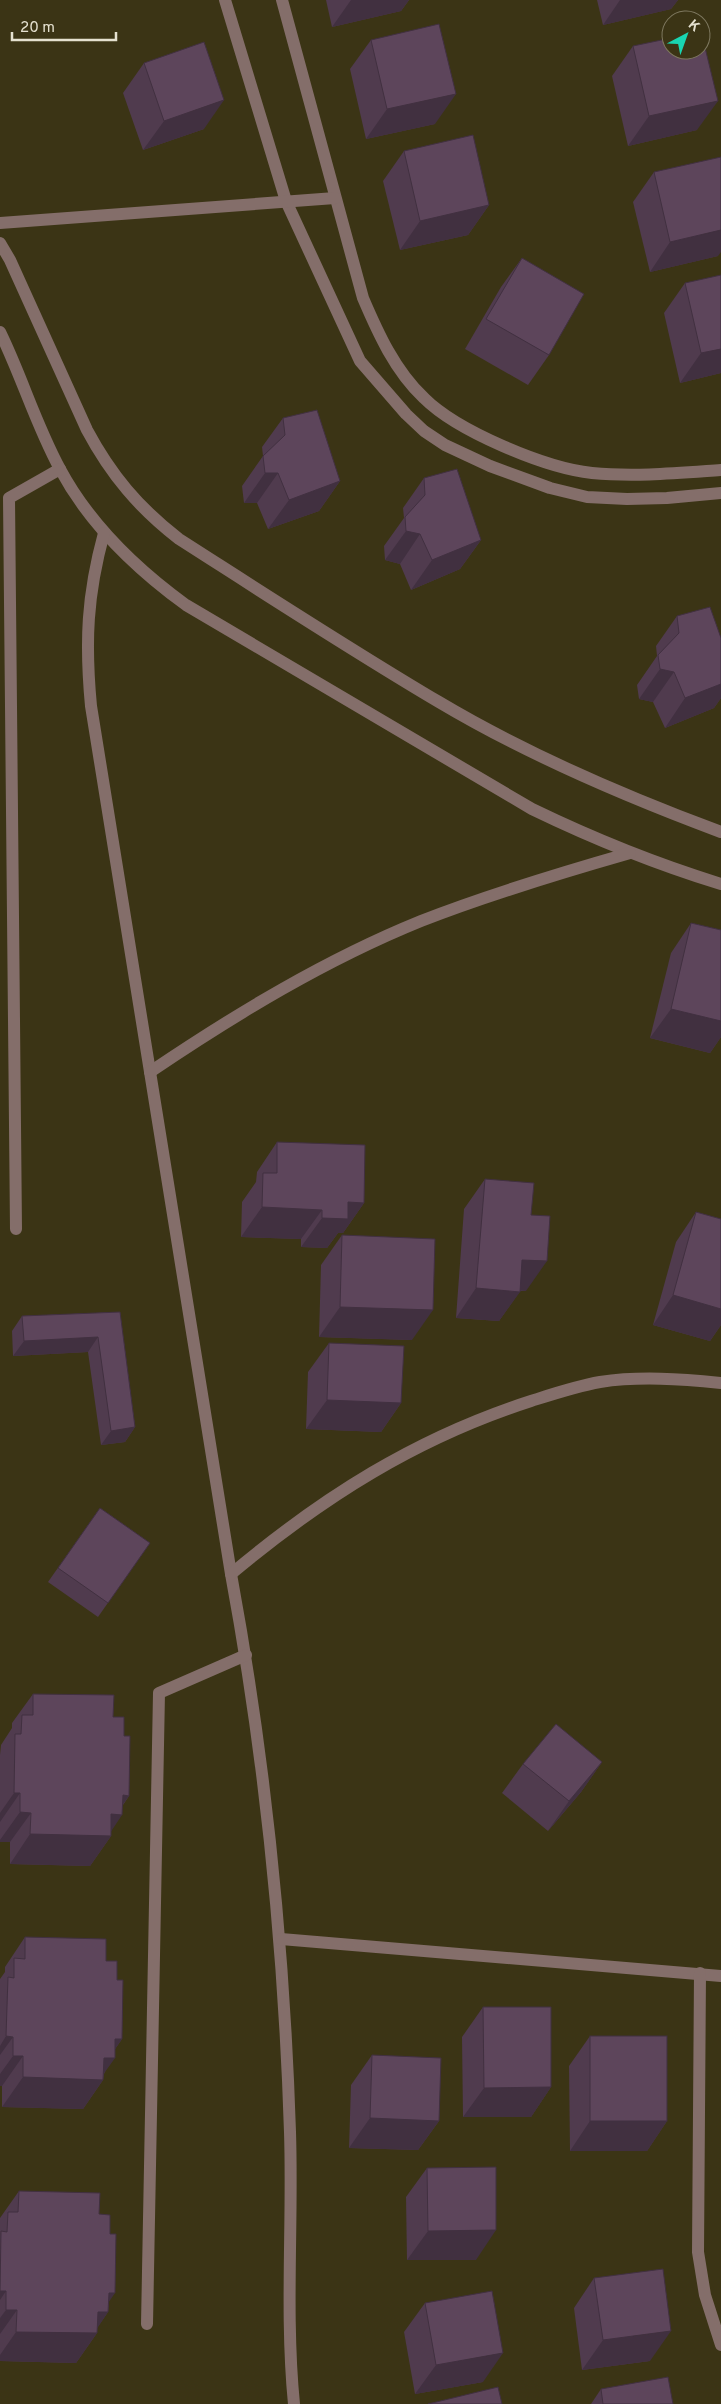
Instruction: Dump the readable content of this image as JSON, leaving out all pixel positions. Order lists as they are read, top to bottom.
{
  "scale_bar": "20 m",
  "north": "top right"
}
